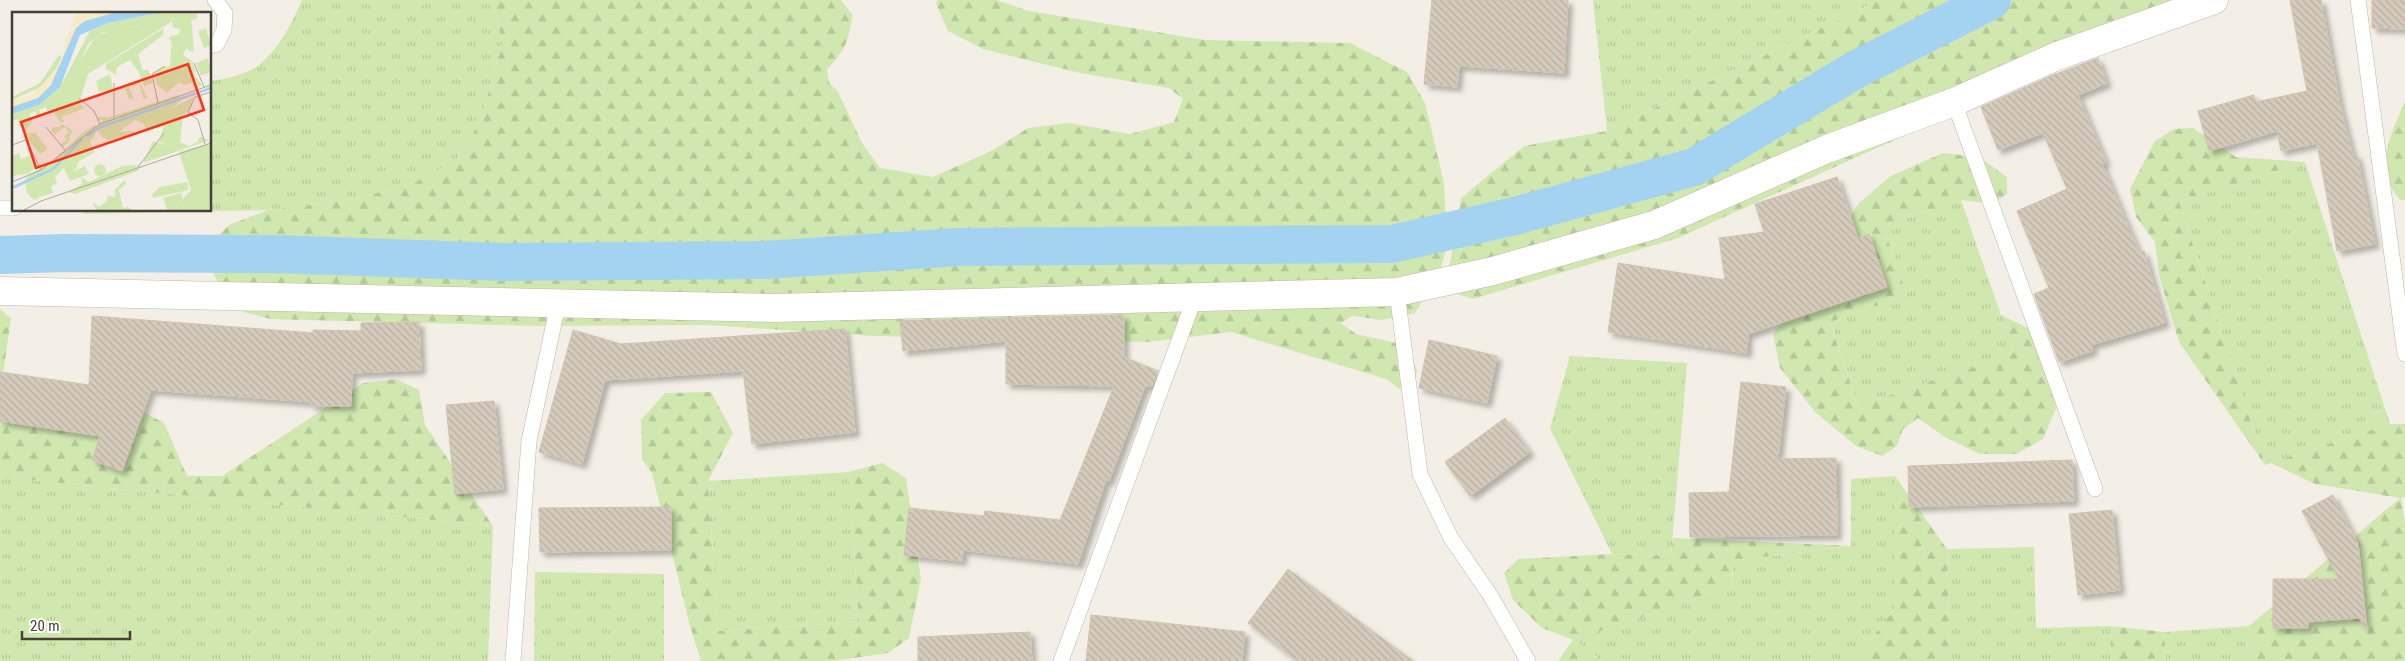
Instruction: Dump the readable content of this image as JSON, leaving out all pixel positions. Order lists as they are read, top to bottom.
{
  "scale_bar": "20 m"
}
